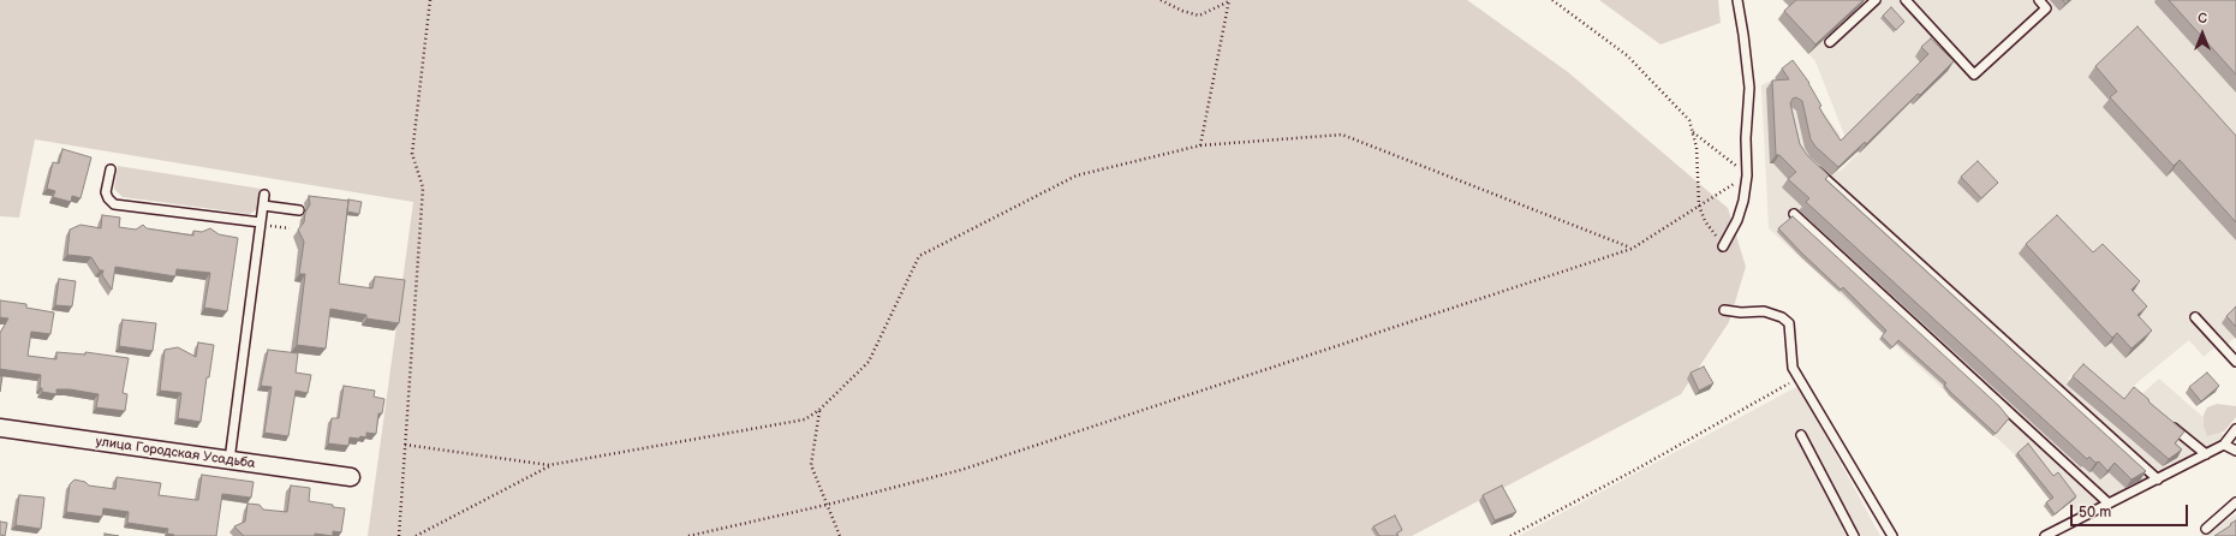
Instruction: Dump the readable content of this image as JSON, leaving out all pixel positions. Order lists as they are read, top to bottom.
{
  "streets": {
    "street": ["улица Городская Усадьба"]
  },
  "scale_bar": "50 m",
  "north": "top"
}
